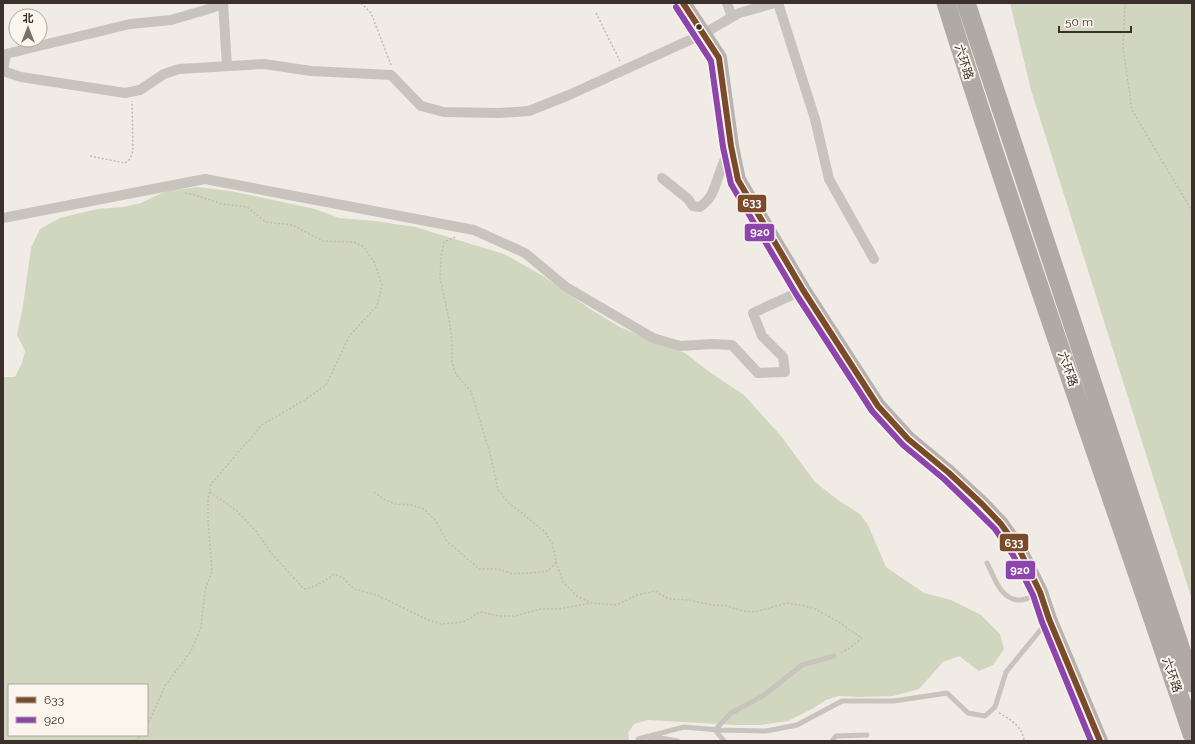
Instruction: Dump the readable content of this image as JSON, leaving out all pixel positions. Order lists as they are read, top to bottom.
{
  "streets": {
    "highway": ["六环路"]
  },
  "lines": ["transit line 633", "transit line 920"],
  "legend": ["633", "920"],
  "scale_bar": "50 m",
  "north": "top"
}
